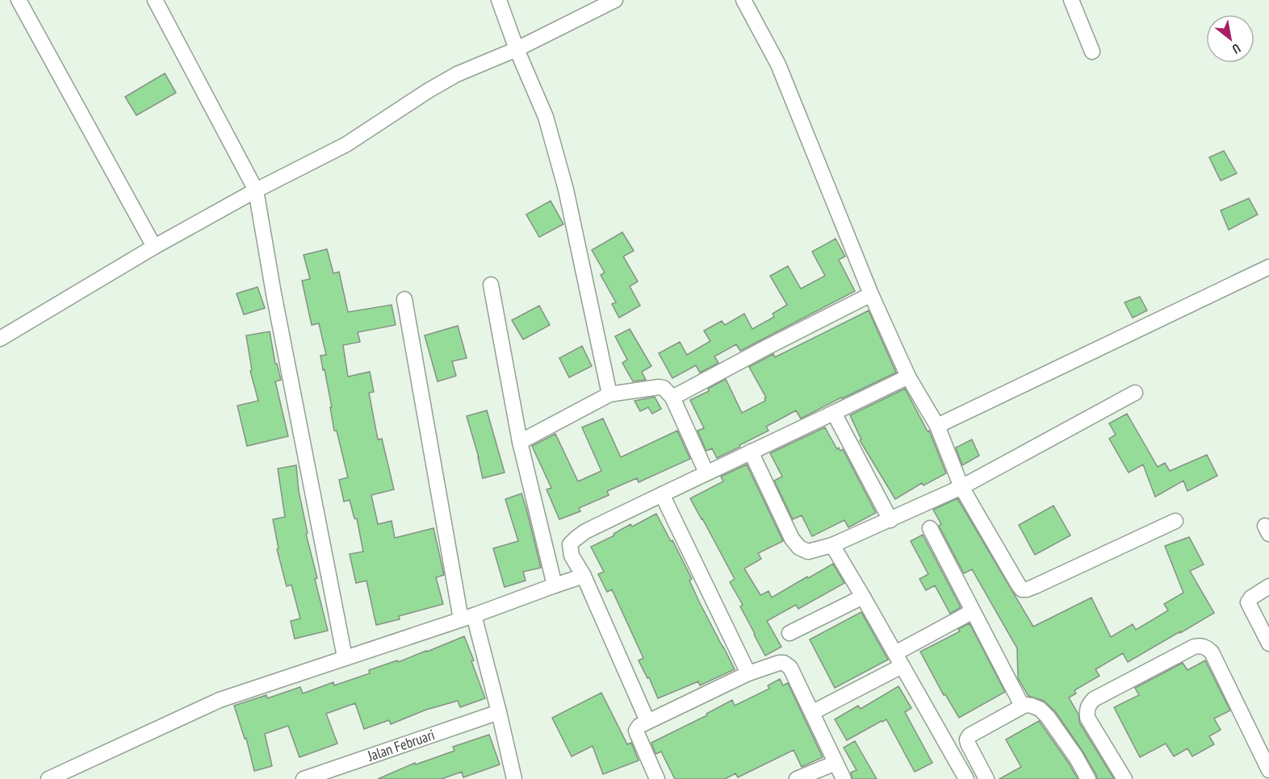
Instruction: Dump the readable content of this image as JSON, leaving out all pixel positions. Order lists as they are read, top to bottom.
{
  "streets": {
    "street": ["Jalan Februari"]
  },
  "north": "bottom right"
}
